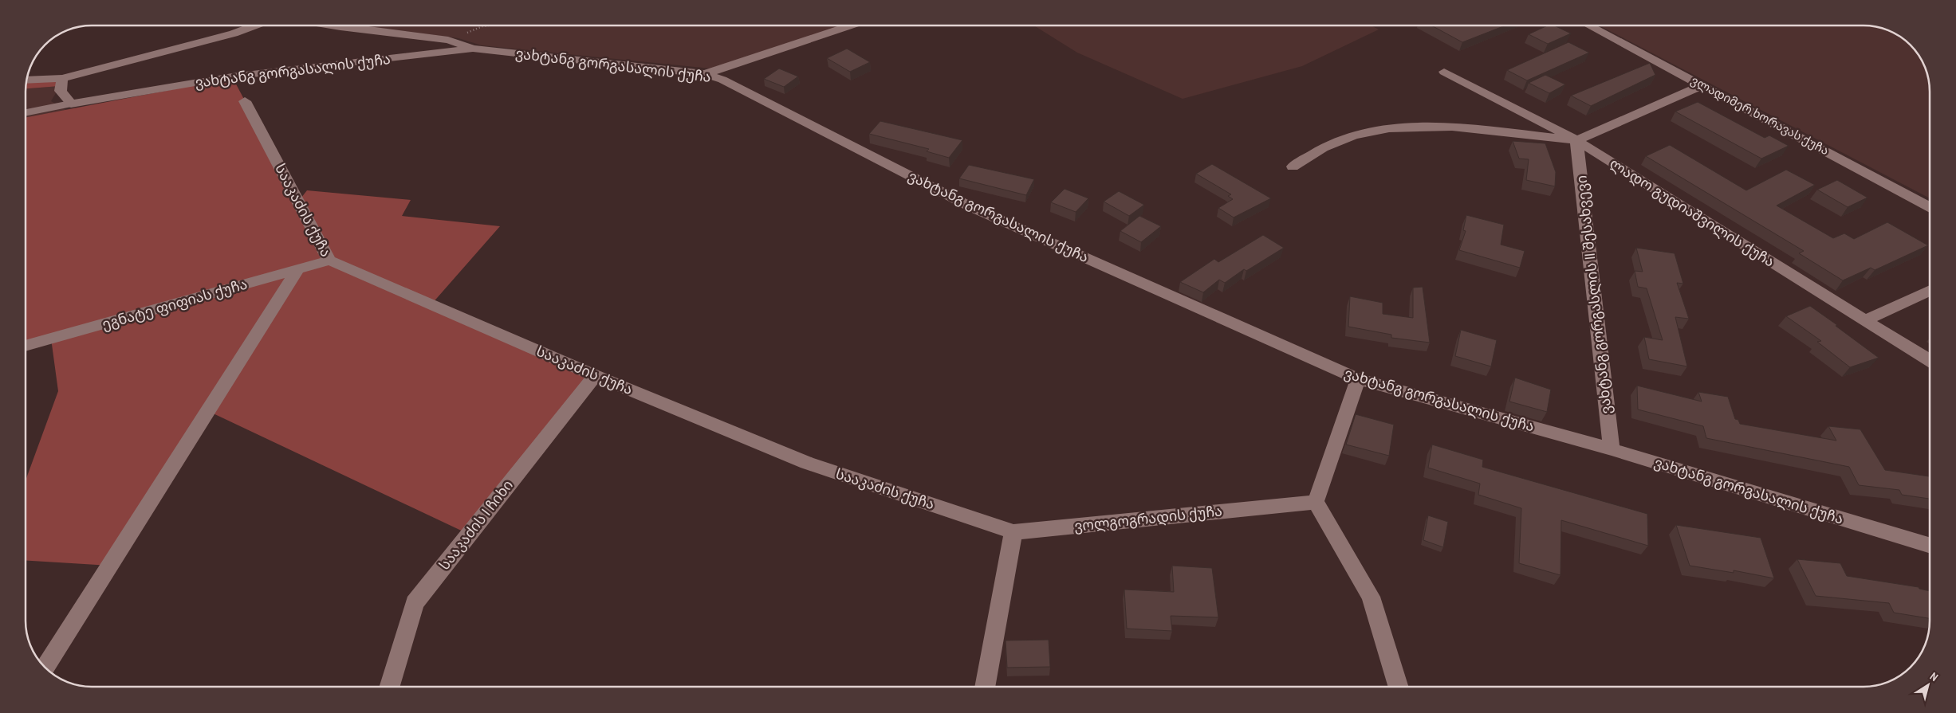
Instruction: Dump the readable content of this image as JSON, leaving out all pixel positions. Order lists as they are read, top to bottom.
{
  "streets": {
    "street": [
      "ვახტანგ გორგასალის ქუჩა",
      "ვლადიმერ ხორავას ქუჩა",
      "სააკაძის ქუჩა",
      "ლადო გუდიაშვილის ქუჩა",
      "ვახტანგ გორგასლის II შესახვევი",
      "ეგნატე ფიფიას ქუჩა",
      "ვოლგოგრადის ქუჩა",
      "სააკაძის I ჩიხი"
    ]
  },
  "crossings": [
    ["ვახტანგ გორგასალის ქუჩა", "ვახტანგ გორგასლის II შესახვევი"],
    ["სააკაძის ქუჩა", "ეგნატე ფიფიას ქუჩა"],
    ["სააკაძის ქუჩა", "ვოლგოგრადის ქუჩა"],
    ["სააკაძის ქუჩა", "სააკაძის I ჩიხი"],
    ["ლადო გუდიაშვილის ქუჩა", "ვახტანგ გორგასლის II შესახვევი"]
  ],
  "north": "top right"
}
